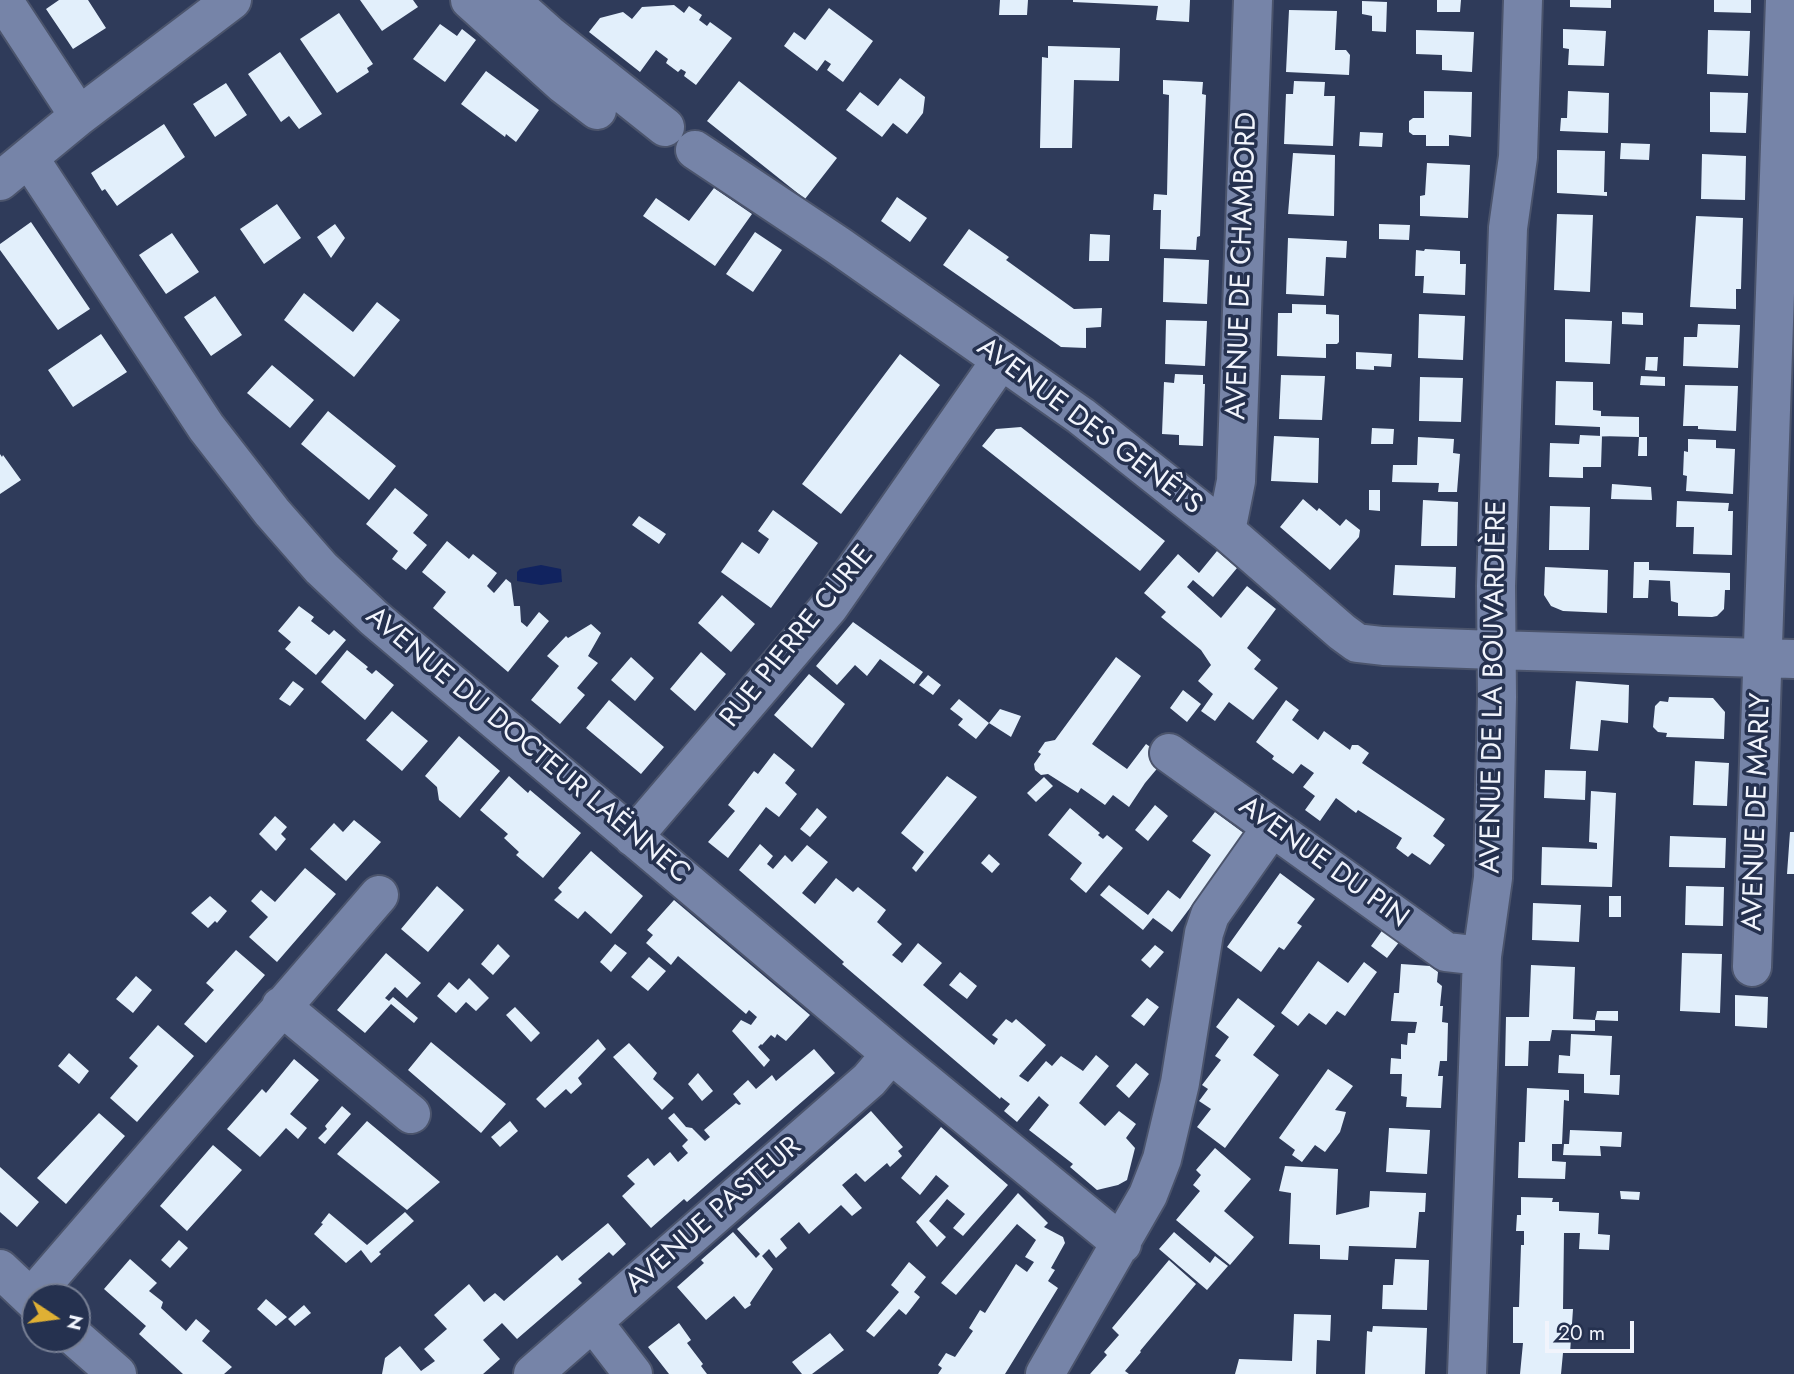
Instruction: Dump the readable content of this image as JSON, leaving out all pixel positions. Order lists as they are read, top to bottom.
{
  "streets": {
    "street": [
      "AVENUE DE CHAMBORD",
      "AVENUE DES GENÊTS",
      "RUE PIERRE CURIE",
      "AVENUE DE LA BOUVARDIÈRE",
      "AVENUE DU DOCTEUR LAËNNEC",
      "AVENUE DE MARLY",
      "AVENUE DU PIN",
      "AVENUE PASTEUR"
    ]
  },
  "crossings": [
    ["AVENUE DE CHAMBORD", "AVENUE DES GENÊTS"],
    ["AVENUE DES GENÊTS", "RUE PIERRE CURIE"],
    ["AVENUE DES GENÊTS", "AVENUE DE LA BOUVARDIÈRE"],
    ["AVENUE DES GENÊTS", "AVENUE DE MARLY"],
    ["RUE PIERRE CURIE", "AVENUE DU DOCTEUR LAËNNEC"],
    ["AVENUE DE LA BOUVARDIÈRE", "AVENUE DU PIN"],
    ["AVENUE DU DOCTEUR LAËNNEC", "AVENUE PASTEUR"]
  ],
  "scale_bar": "20 m",
  "north": "right"
}
